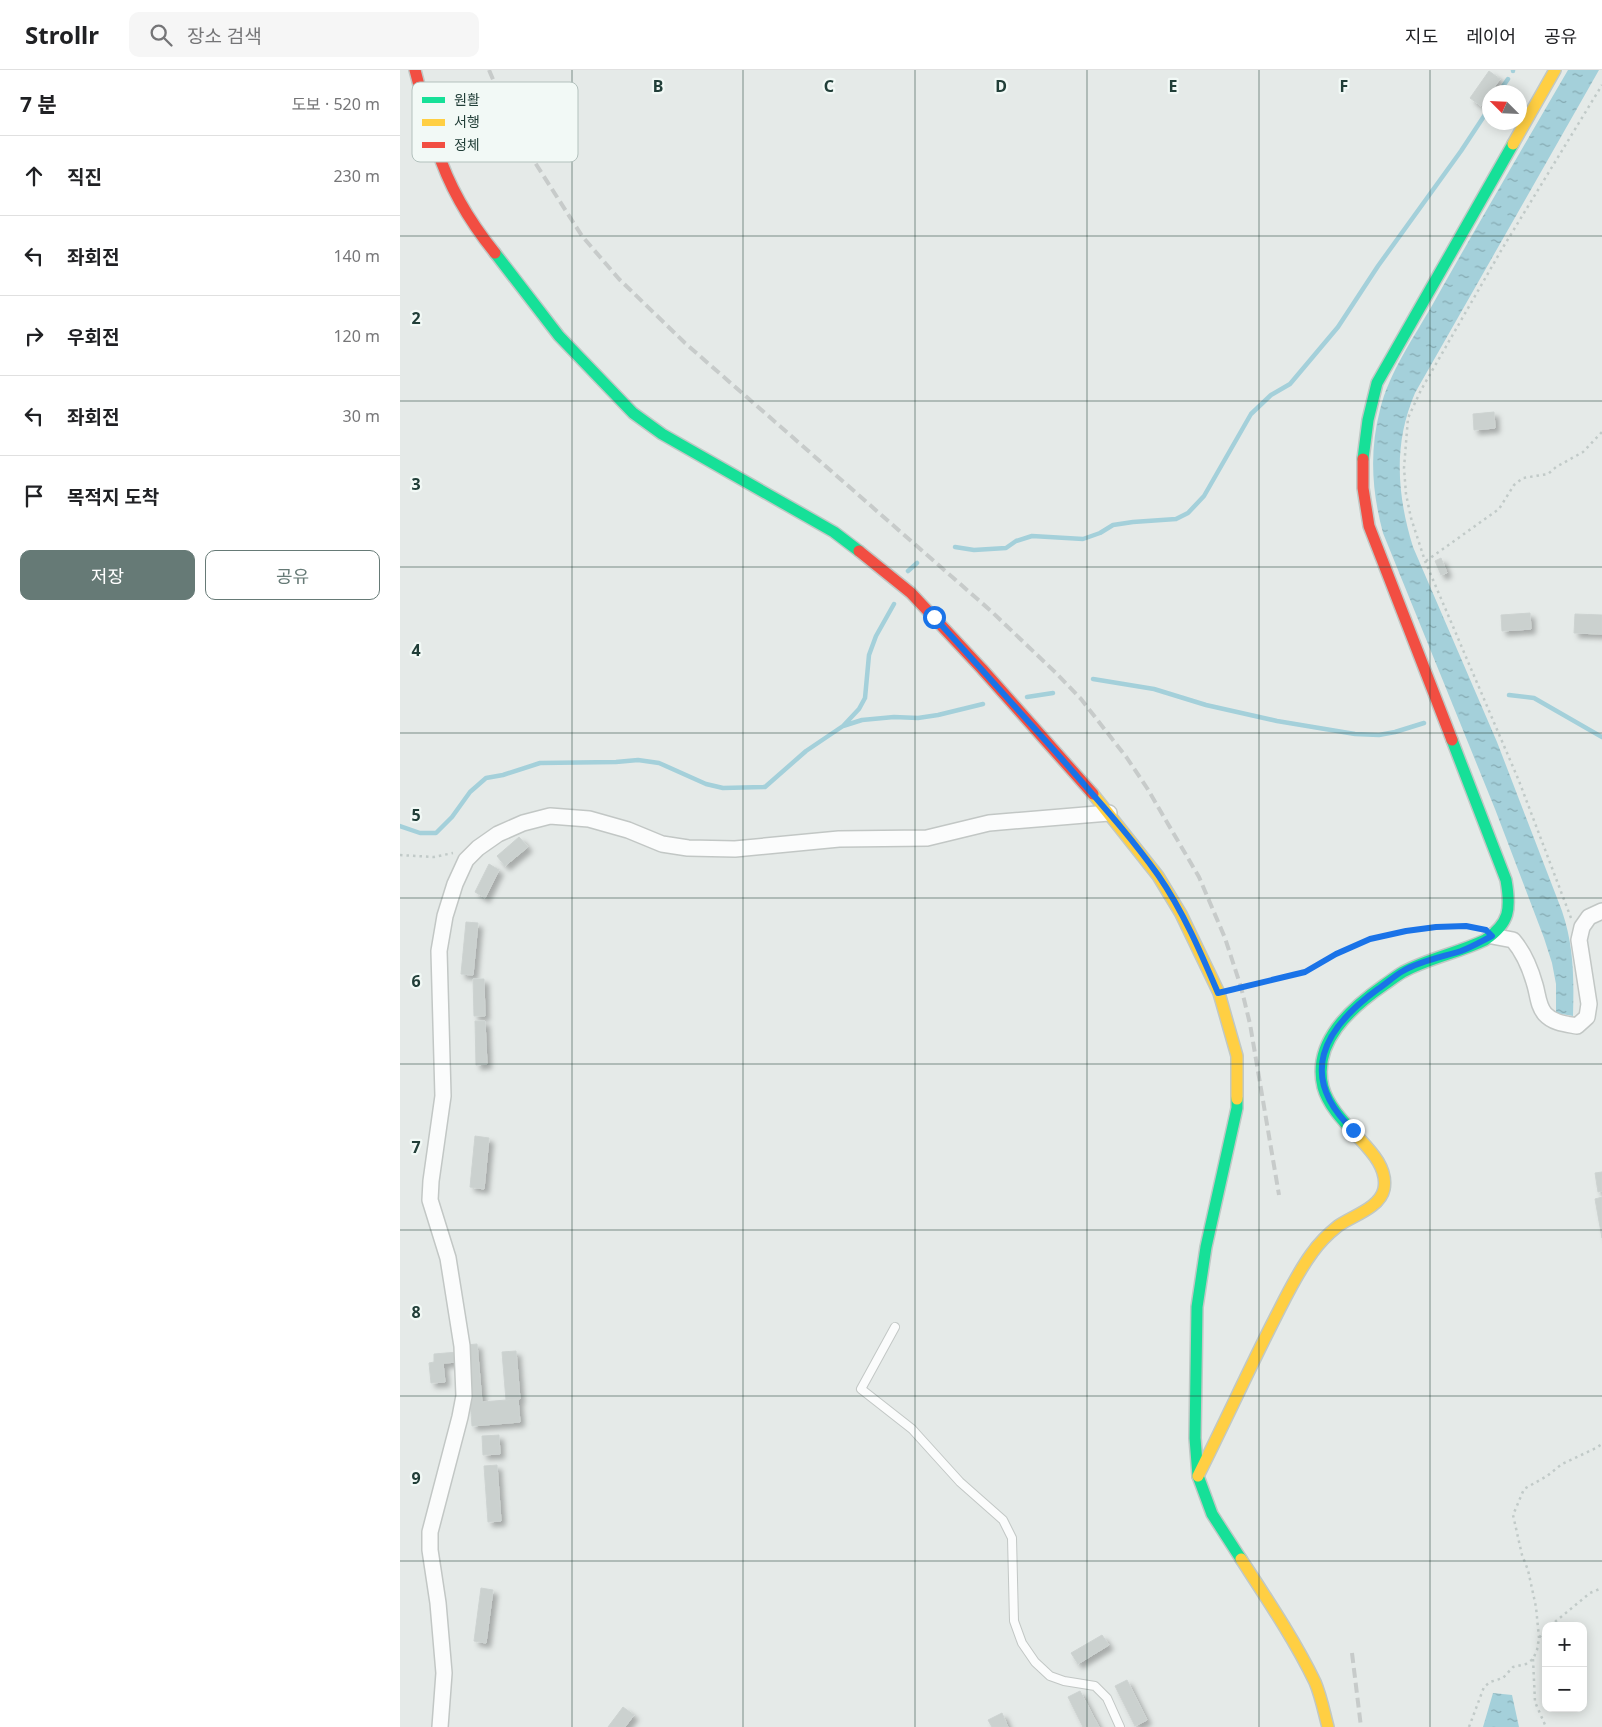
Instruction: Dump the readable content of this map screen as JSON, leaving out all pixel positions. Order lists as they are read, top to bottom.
{
  "legend": ["원활", "서행", "정체"],
  "north": "top left",
  "page": {
    "header": "Strollr",
    "search": "장소 검색",
    "nav": ["지도", "레이어", "공유"],
    "heading": ["7 분", "도보 · 520 m"],
    "list": [
      ["직진", "230 m"],
      ["좌회전", "140 m"],
      ["우회전", "120 m"],
      ["좌회전", "30 m"],
      "목적지 도착"
    ],
    "buttons": ["저장", "공유"],
    "map_buttons": ["+", "−"]
  },
  "grid": {
    "columns": [
      "B",
      "C",
      "D",
      "E",
      "F"
    ],
    "rows": [
      "2",
      "3",
      "4",
      "5",
      "6",
      "7",
      "8",
      "9"
    ]
  }
}
